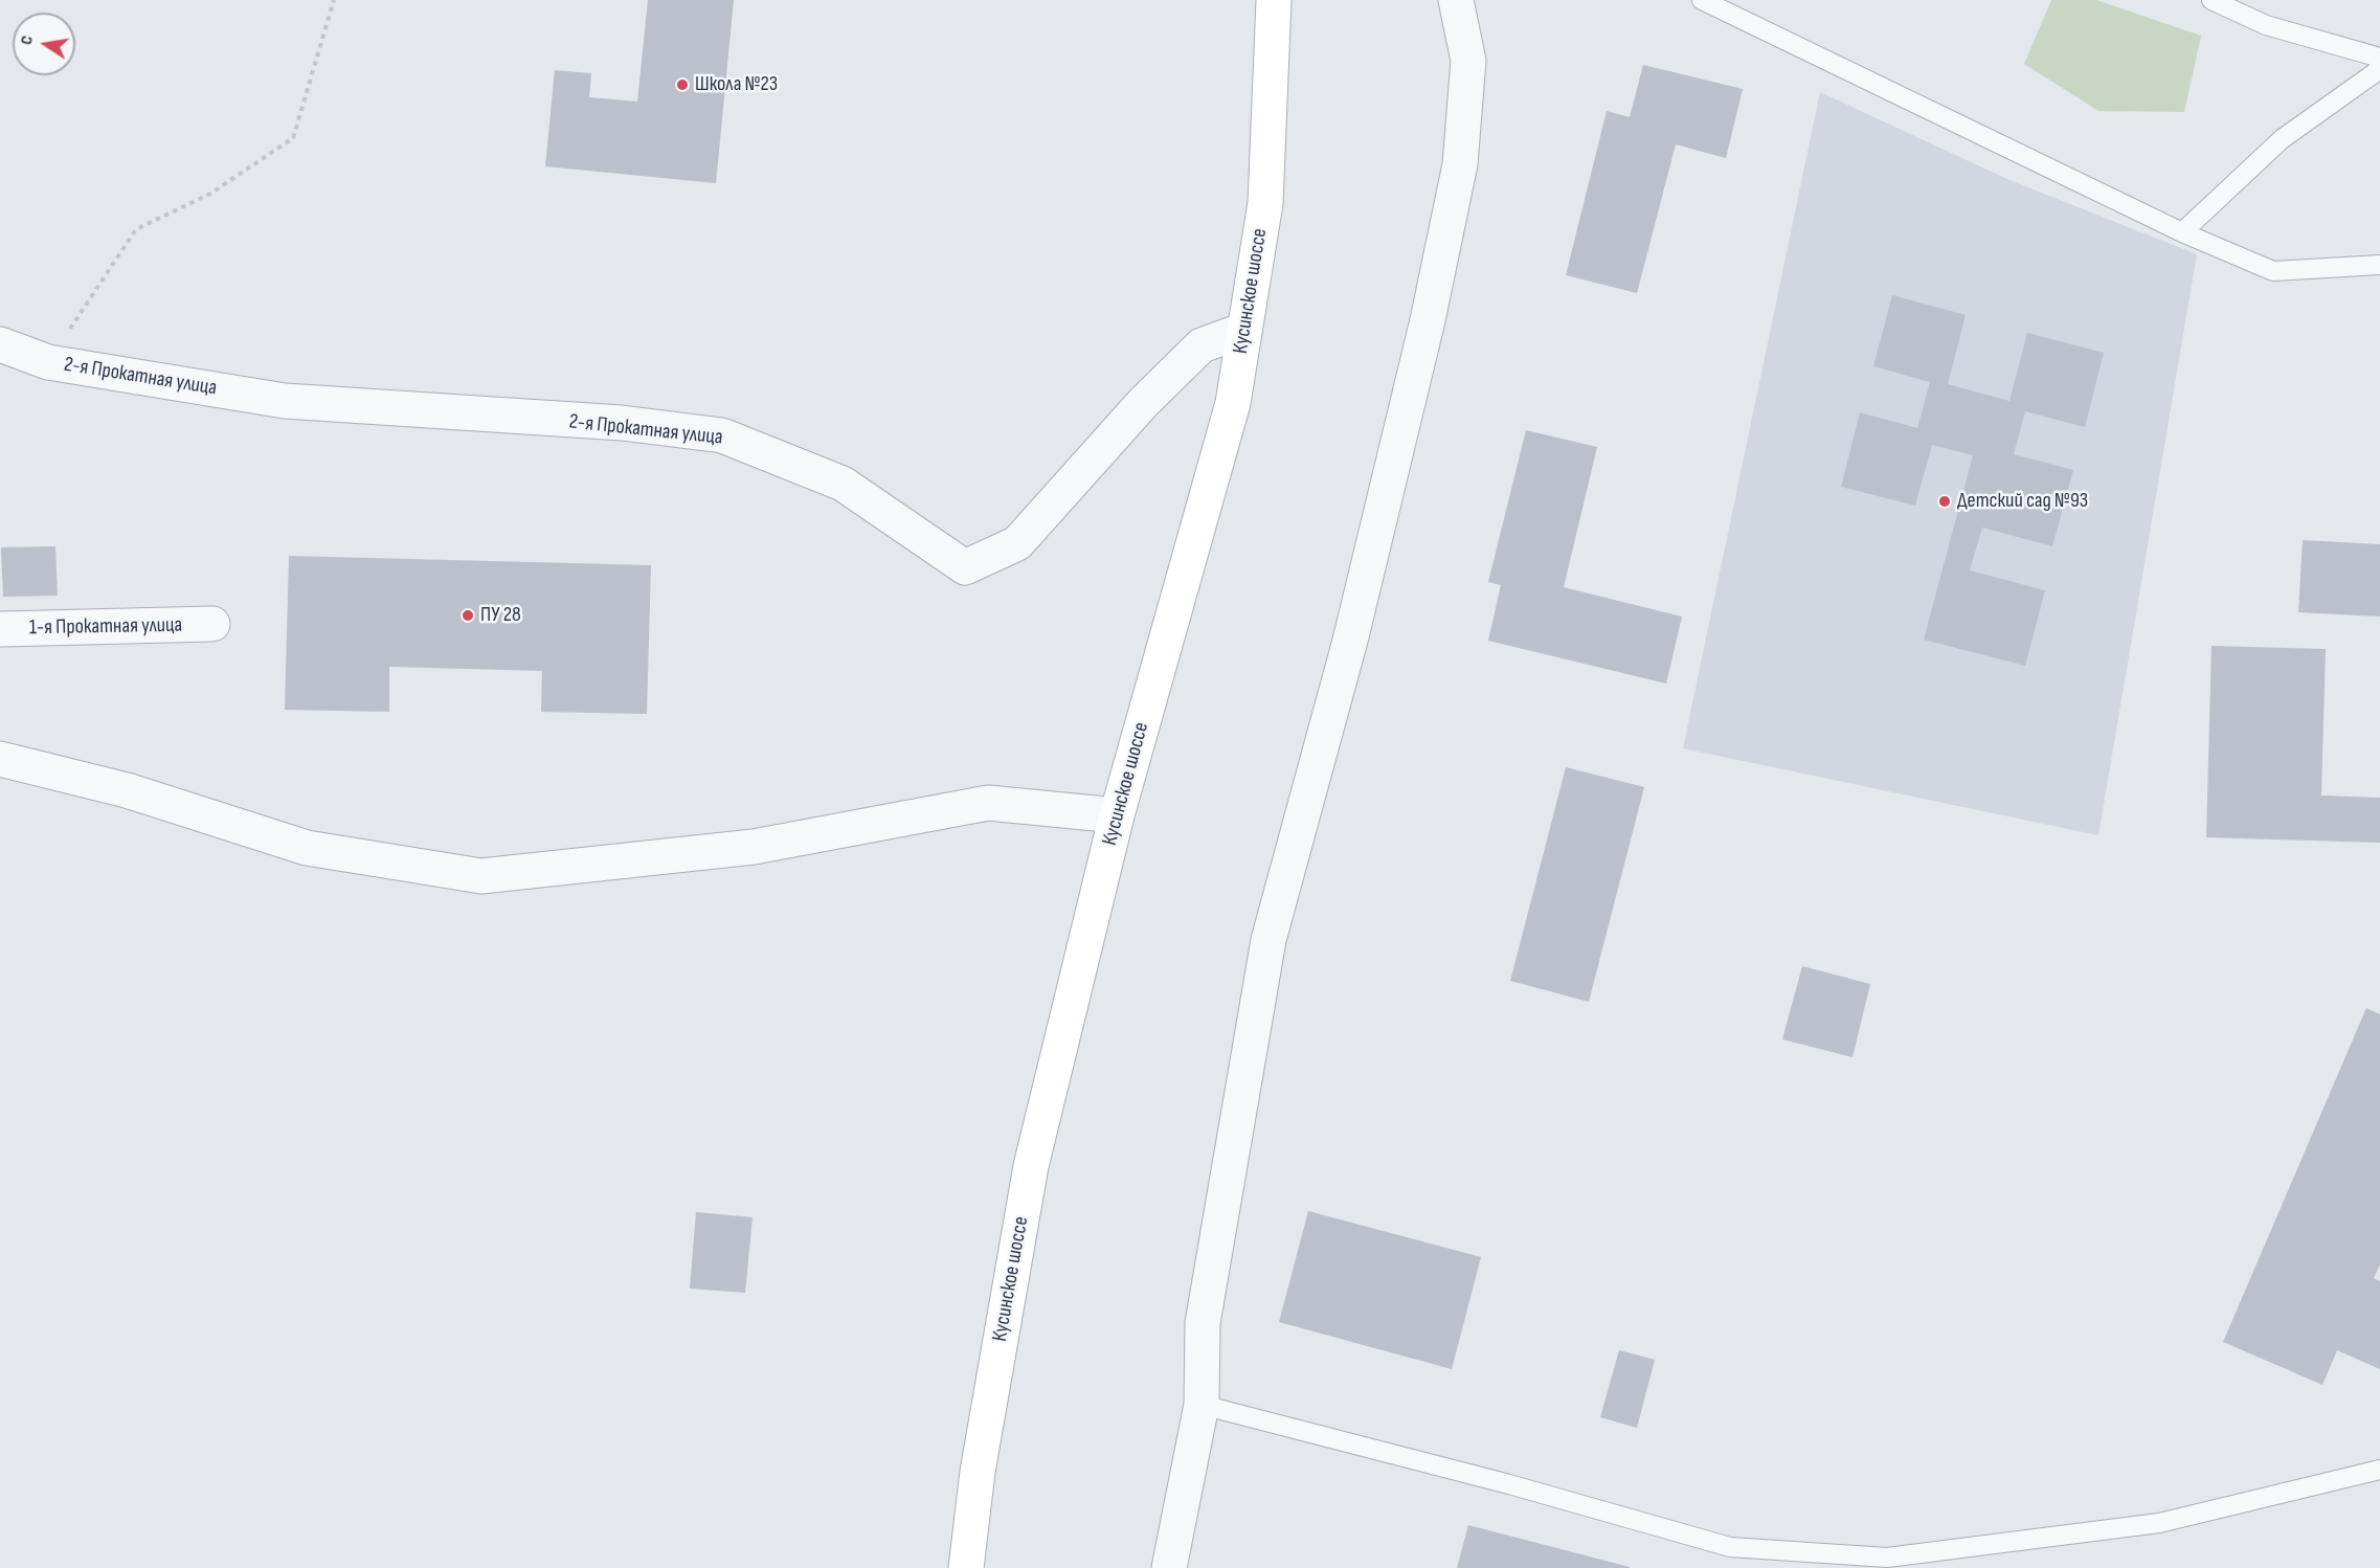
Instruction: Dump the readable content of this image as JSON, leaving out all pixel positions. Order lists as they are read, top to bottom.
{
  "streets": {
    "main road": ["Кусинское шоссе"],
    "street": ["2-я Прокатная улица", "1-я Прокатная улица"]
  },
  "crossings": [
    ["Кусинское шоссе", "2-я Прокатная улица"]
  ],
  "places": ["Школа №23", "Детский сад №93", "ПУ 28"],
  "north": "left"
}
